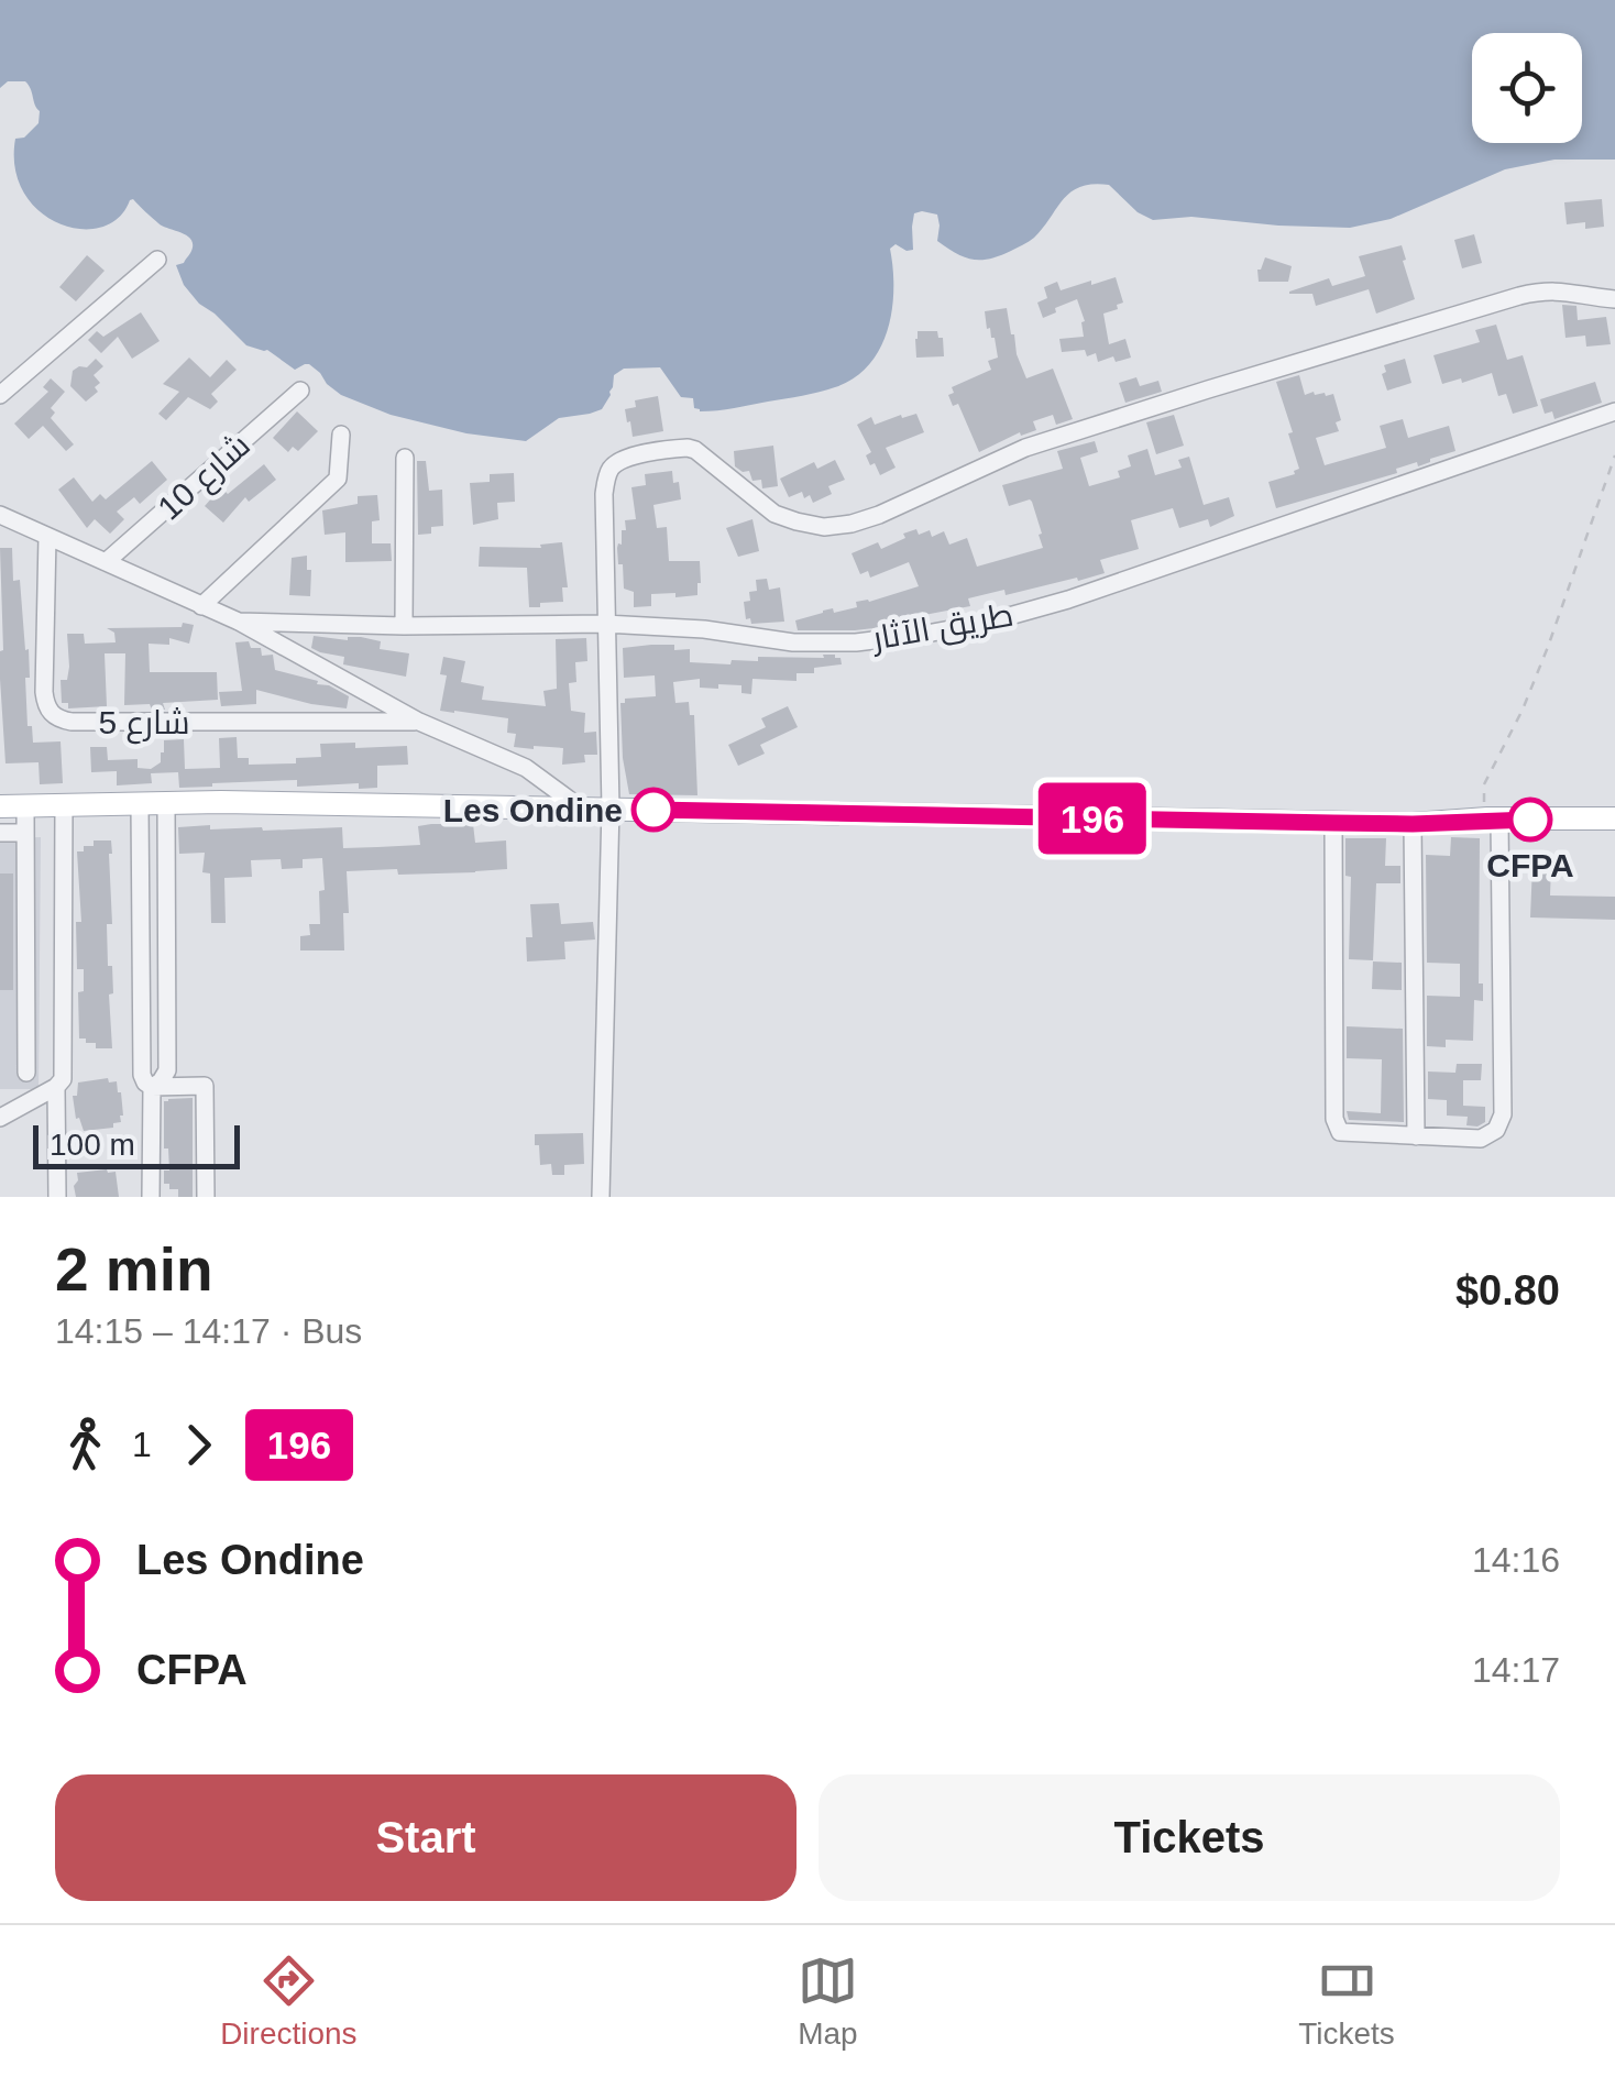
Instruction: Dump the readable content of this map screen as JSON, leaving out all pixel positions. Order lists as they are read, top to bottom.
{
  "streets": {
    "street": ["شارع 10", "طريق الآثار", "شارع 5"]
  },
  "places": ["Les Ondine", "CFPA"],
  "lines": ["bus line 196"],
  "scale_bar": "100 m",
  "page": {
    "on_map": "196",
    "scale": "100 m",
    "heading": ["2 min", "14:15 – 14:17 · Bus", "$0.80"],
    "legs": ["1", "196"],
    "list": [
      {
        "name": "Les Ondine",
        "value": "14:16"
      },
      {
        "name": "CFPA",
        "value": "14:17"
      }
    ],
    "buttons": ["Start", "Tickets"],
    "tabs": ["Directions", "Map", "Tickets"]
  }
}
